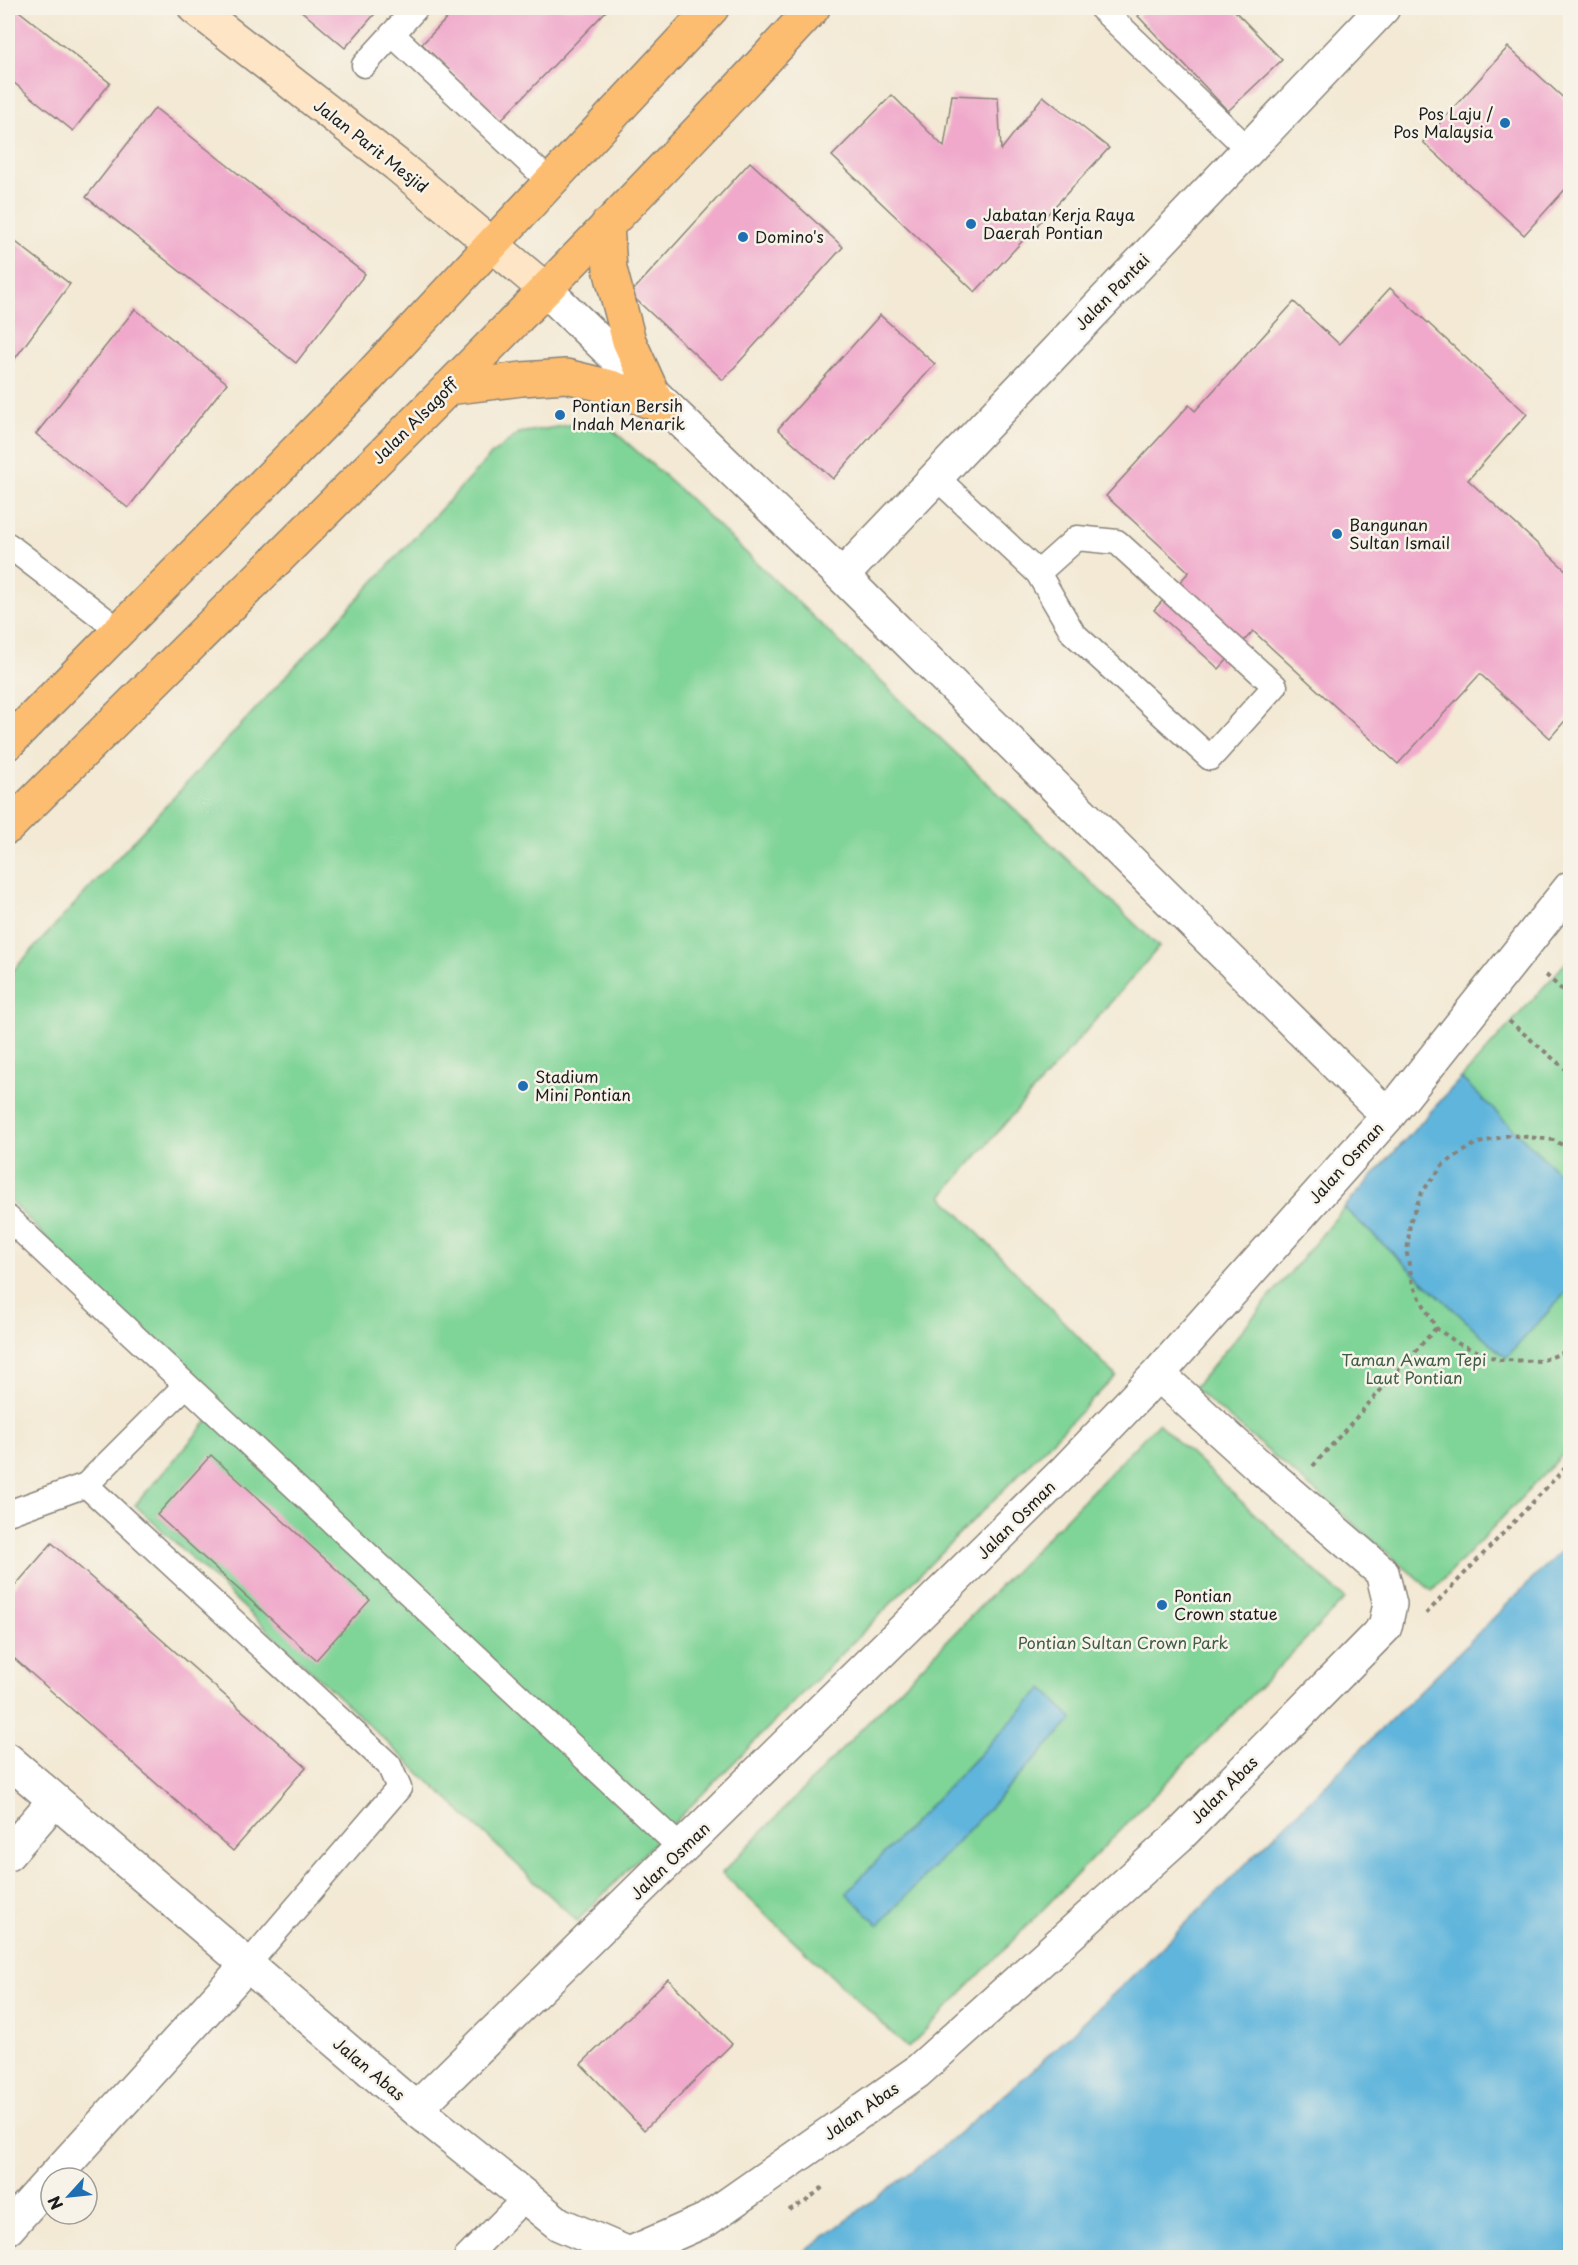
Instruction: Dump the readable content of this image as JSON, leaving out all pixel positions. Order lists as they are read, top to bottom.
{
  "streets": {
    "highway": ["Jalan Alsagoff"],
    "main road": ["Jalan Parit Mesjid"],
    "street": ["Jalan Pantai", "Jalan Osman", "Jalan Abas"]
  },
  "crossings": [
    ["Jalan Parit Mesjid", "Jalan Alsagoff"],
    ["Jalan Osman", "Jalan Abas"]
  ],
  "parks": ["Taman Awam Tepi Laut Pontian", "Pontian Sultan Crown Park"],
  "places": [
    "Pos Laju / Pos Malaysia",
    "Jabatan Kerja Raya Daerah Pontian",
    "Domino's",
    "Pontian Bersih Indah Menarik",
    "Bangunan Sultan Ismail",
    "Stadium Mini Pontian",
    "Pontian Crown statue"
  ],
  "north": "bottom left"
}
